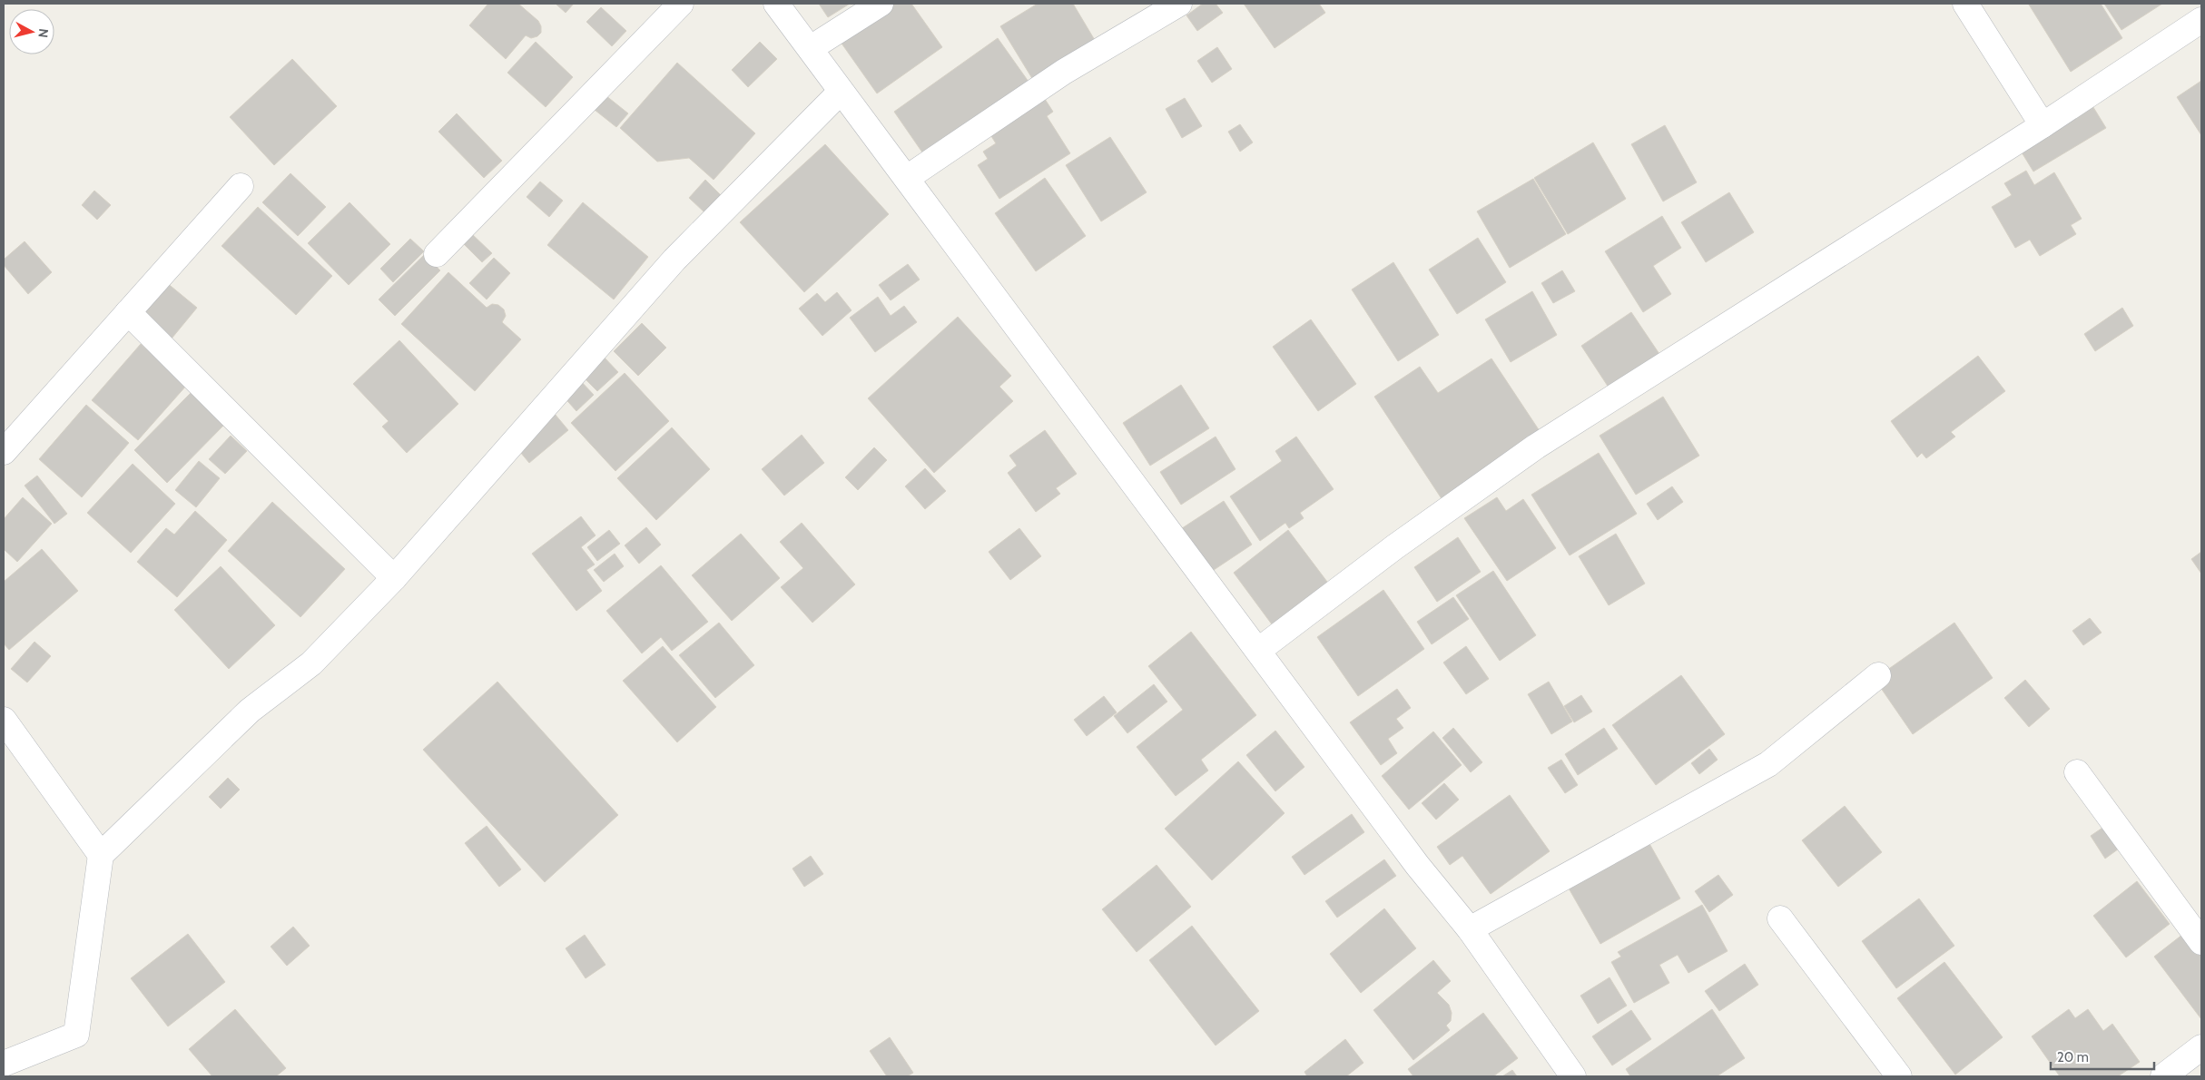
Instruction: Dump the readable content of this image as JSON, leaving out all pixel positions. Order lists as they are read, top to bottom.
{
  "scale_bar": "20 m",
  "north": "right"
}
